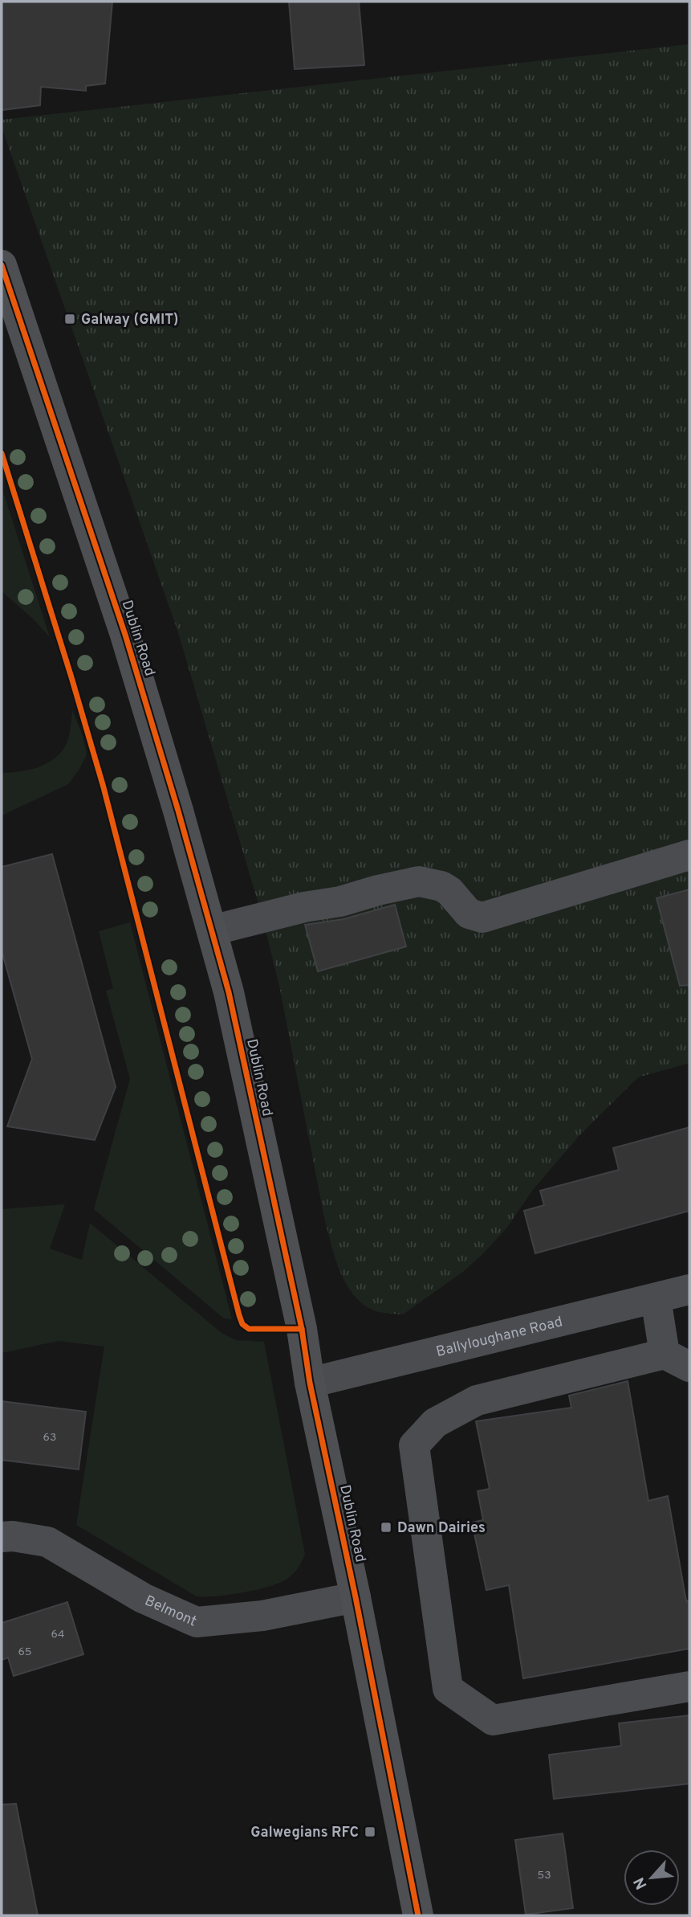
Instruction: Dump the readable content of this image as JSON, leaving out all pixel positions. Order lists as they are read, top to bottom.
{
  "streets": {
    "main road": ["Dublin Road"],
    "street": ["Ballyloughane Road", "Belmont"]
  },
  "crossings": [
    ["Dublin Road", "Ballyloughane Road"],
    ["Dublin Road", "Belmont"]
  ],
  "places": {
    "transit": ["Galway (GMIT)", "Dawn Dairies", "Galwegians RFC"]
  },
  "house_numbers": [
    "63",
    "64",
    "65",
    "53"
  ],
  "north": "bottom left"
}
